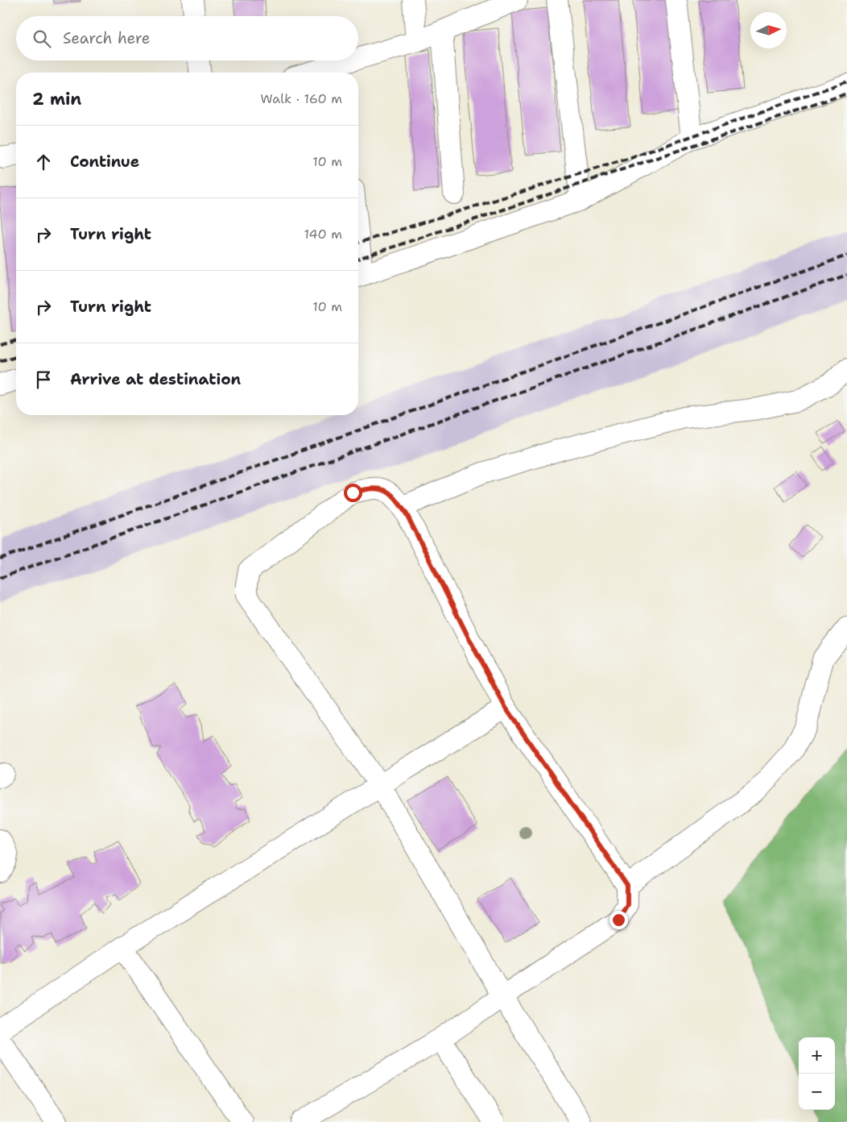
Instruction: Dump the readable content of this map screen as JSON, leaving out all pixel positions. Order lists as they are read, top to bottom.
{
  "north": "right",
  "page": {
    "search": "Search here",
    "heading": ["2 min", "Walk · 160 m"],
    "list": [
      ["Continue", "10 m"],
      ["Turn right", "140 m"],
      ["Turn right", "10 m"],
      "Arrive at destination"
    ],
    "map_buttons": ["+", "−"]
  }
}
